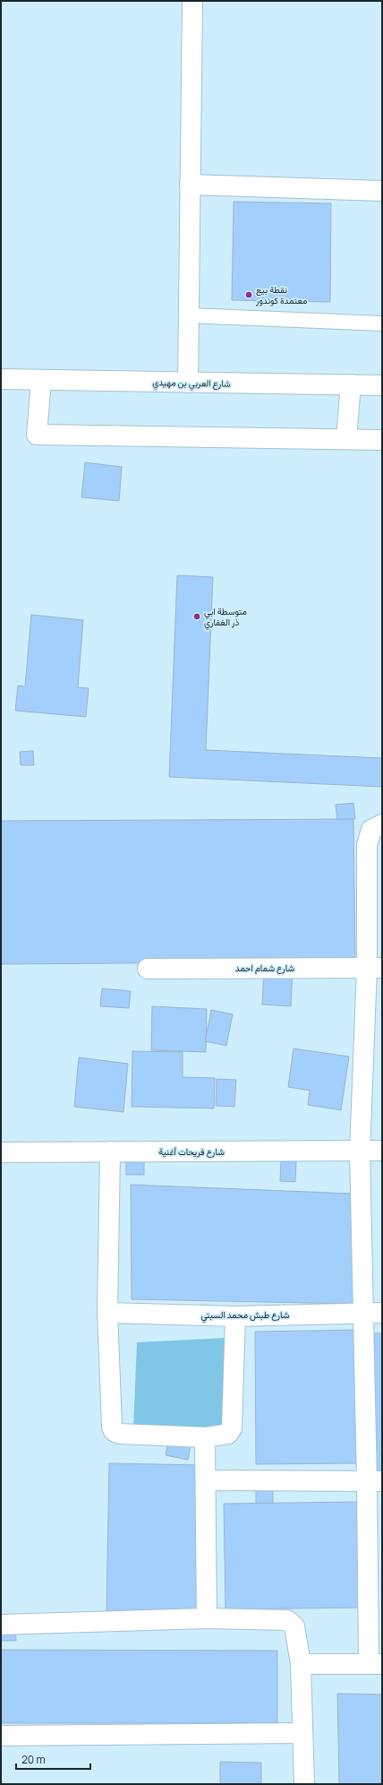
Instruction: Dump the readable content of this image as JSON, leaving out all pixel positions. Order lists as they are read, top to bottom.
{
  "streets": {
    "street": [
      "شارع العربي بن مهيدي",
      "شارع شمام احمد",
      "شارع فريحات ٱغنية",
      "شارع طبش محمد السبتي"
    ]
  },
  "places": ["نقطة بيع معتمدة كوندور", "متوسطة ابي ذر الغفاري"],
  "scale_bar": "20 m"
}
